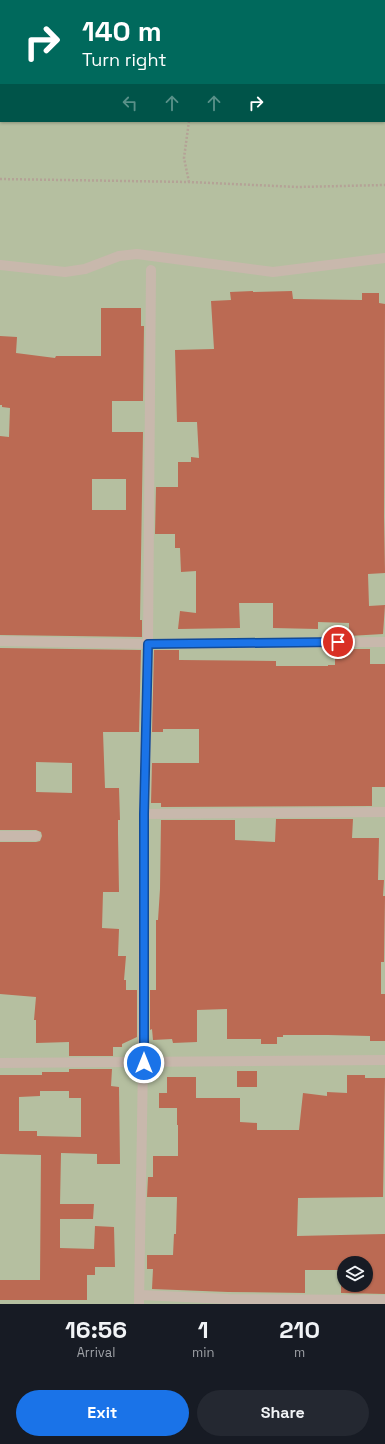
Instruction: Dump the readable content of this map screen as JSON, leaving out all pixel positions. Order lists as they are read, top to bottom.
{
  "page": {
    "turn": ["140 m", "Turn right"],
    "eta": [
      "16:56",
      "Arrival",
      "1",
      "min",
      "210",
      "m"
    ],
    "buttons": ["Exit", "Share"]
  }
}
